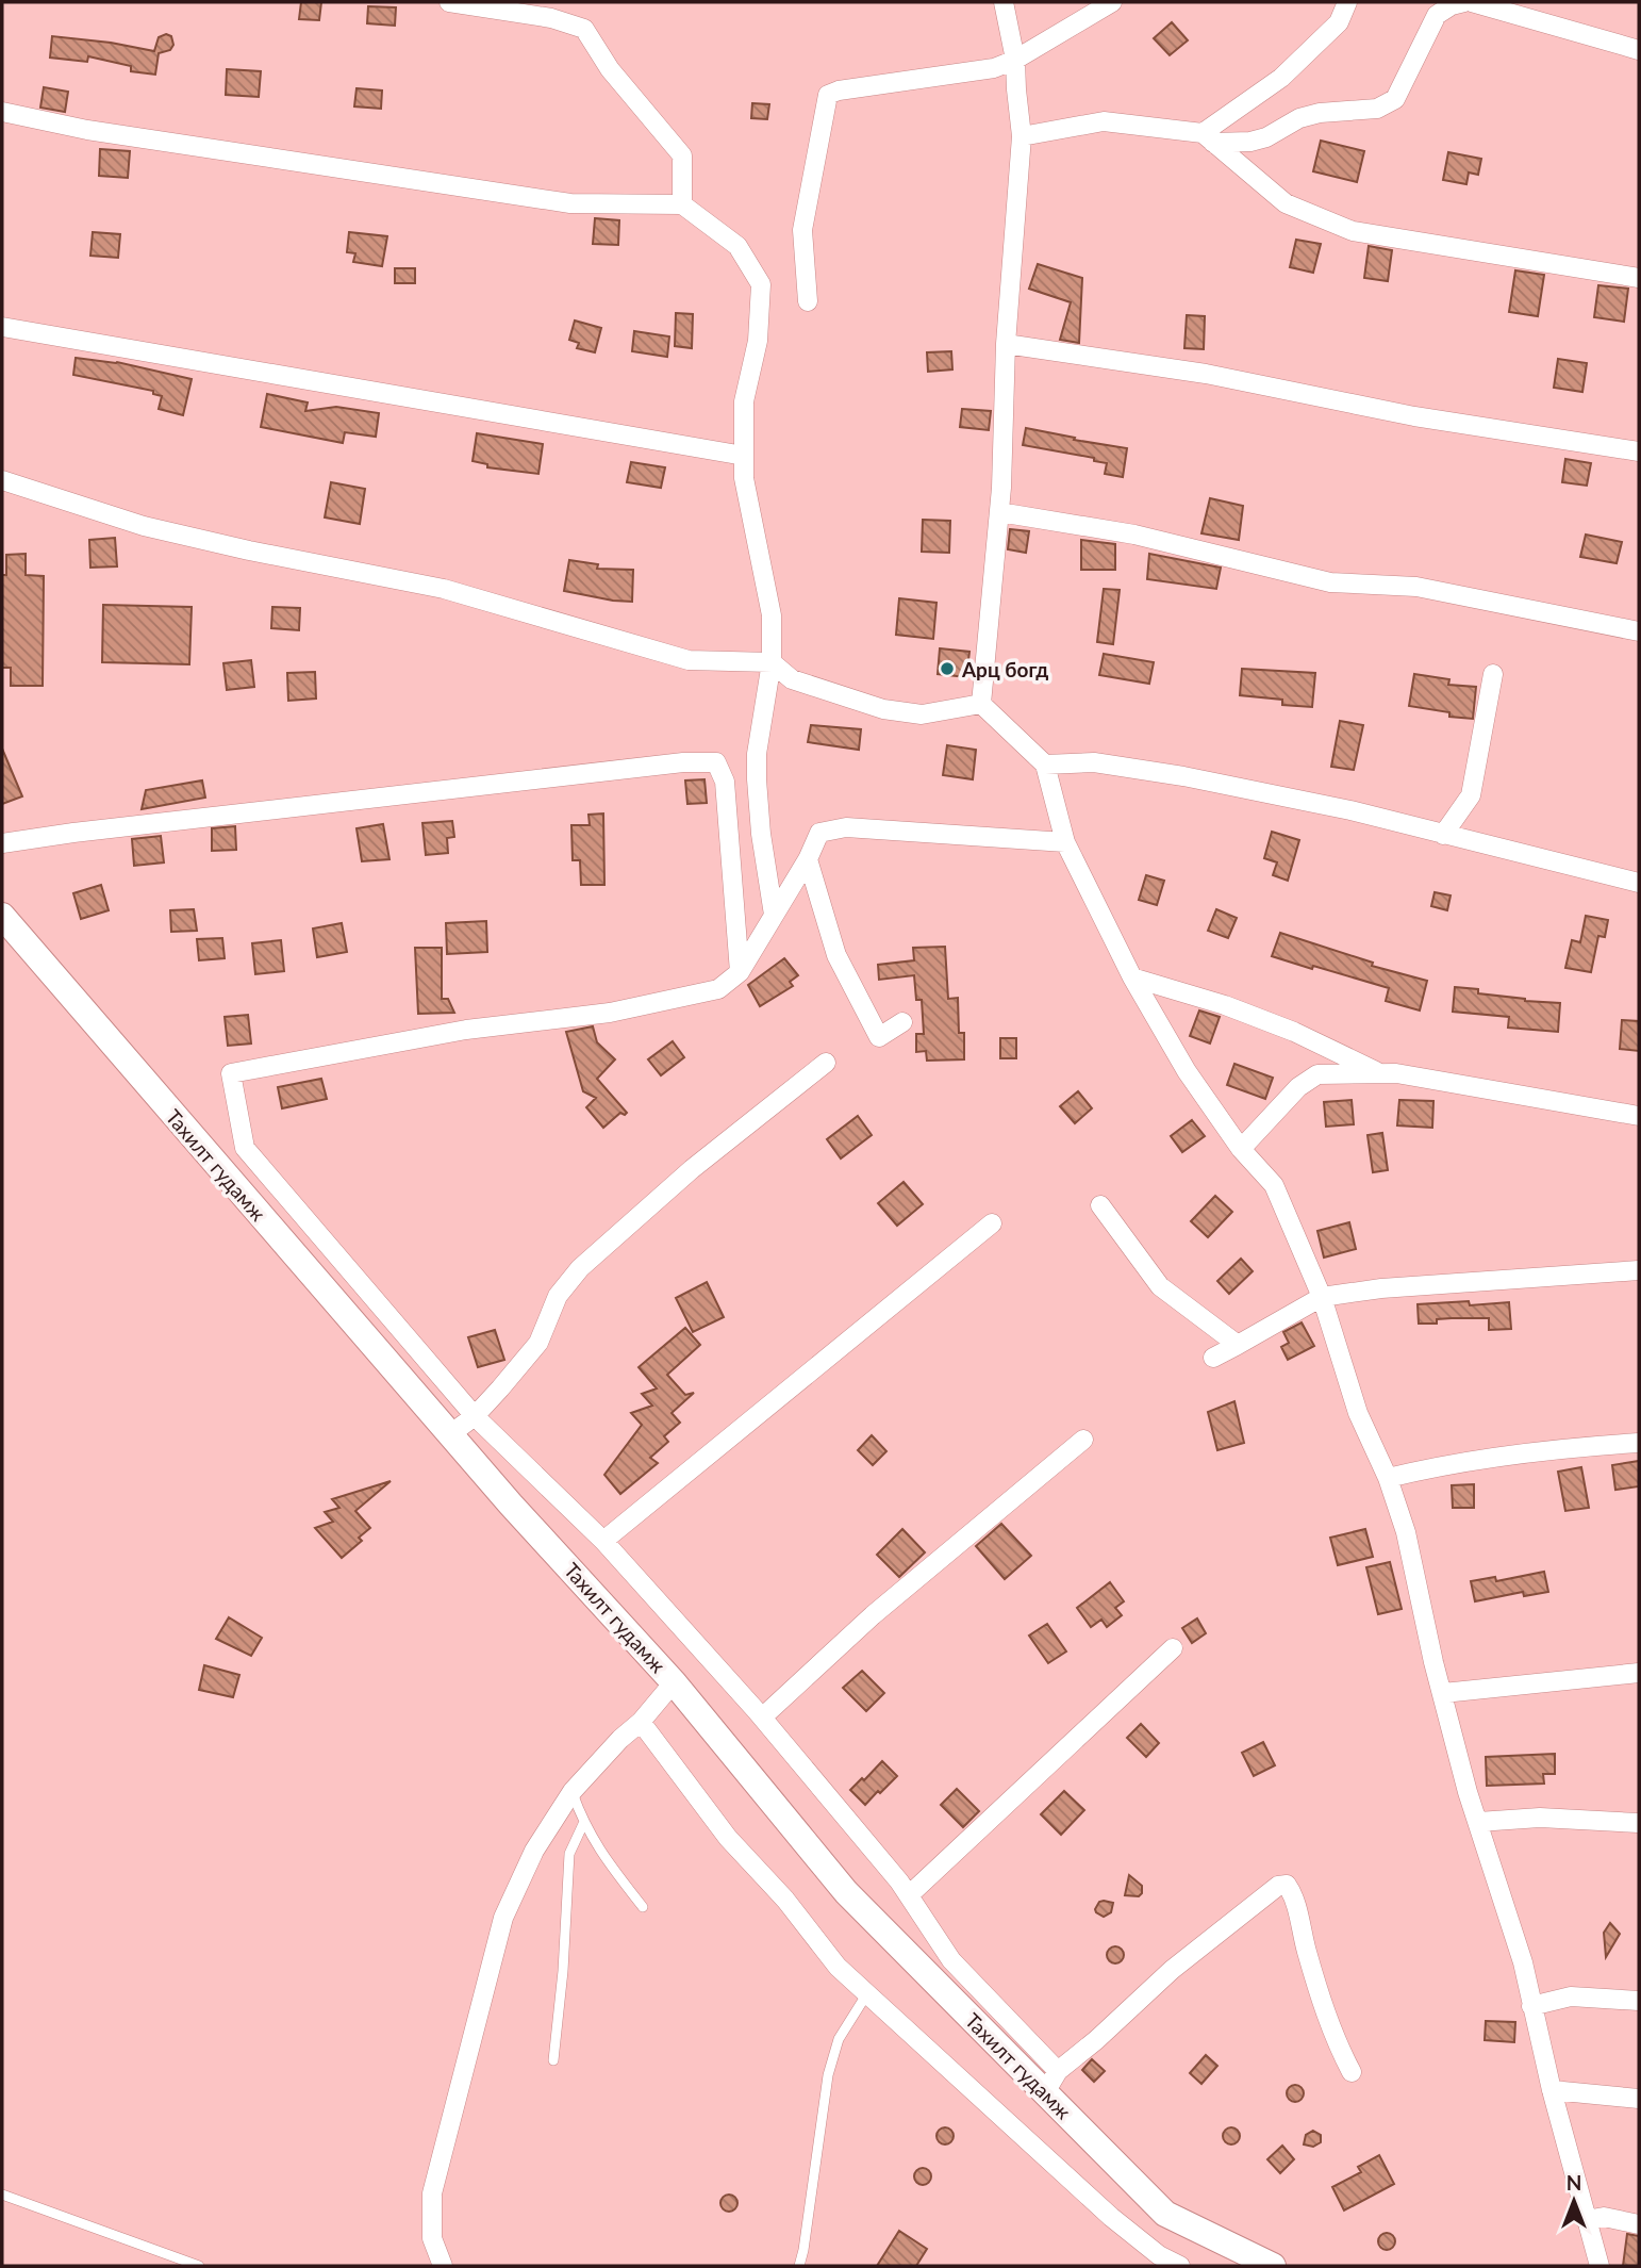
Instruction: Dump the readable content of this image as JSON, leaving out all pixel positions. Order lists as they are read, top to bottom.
{
  "streets": {
    "main road": ["Тахилт гудамж"]
  },
  "places": ["Арц богд"],
  "north": "top"
}
